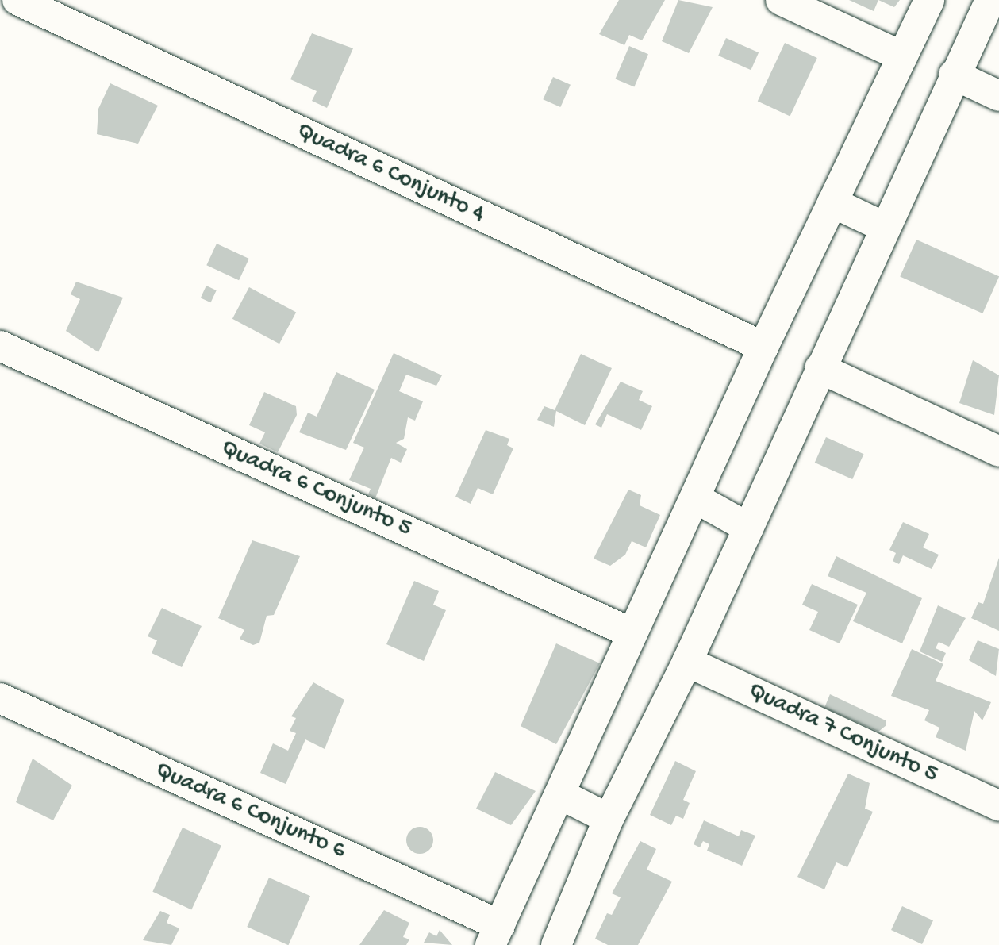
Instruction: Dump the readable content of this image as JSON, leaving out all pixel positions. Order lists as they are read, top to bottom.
{
  "streets": {
    "street": [
      "Quadra 6 Conjunto 4",
      "Quadra 6 Conjunto 5",
      "Quadra 7 Conjunto 5",
      "Quadra 6 Conjunto 6"
    ]
  }
}
